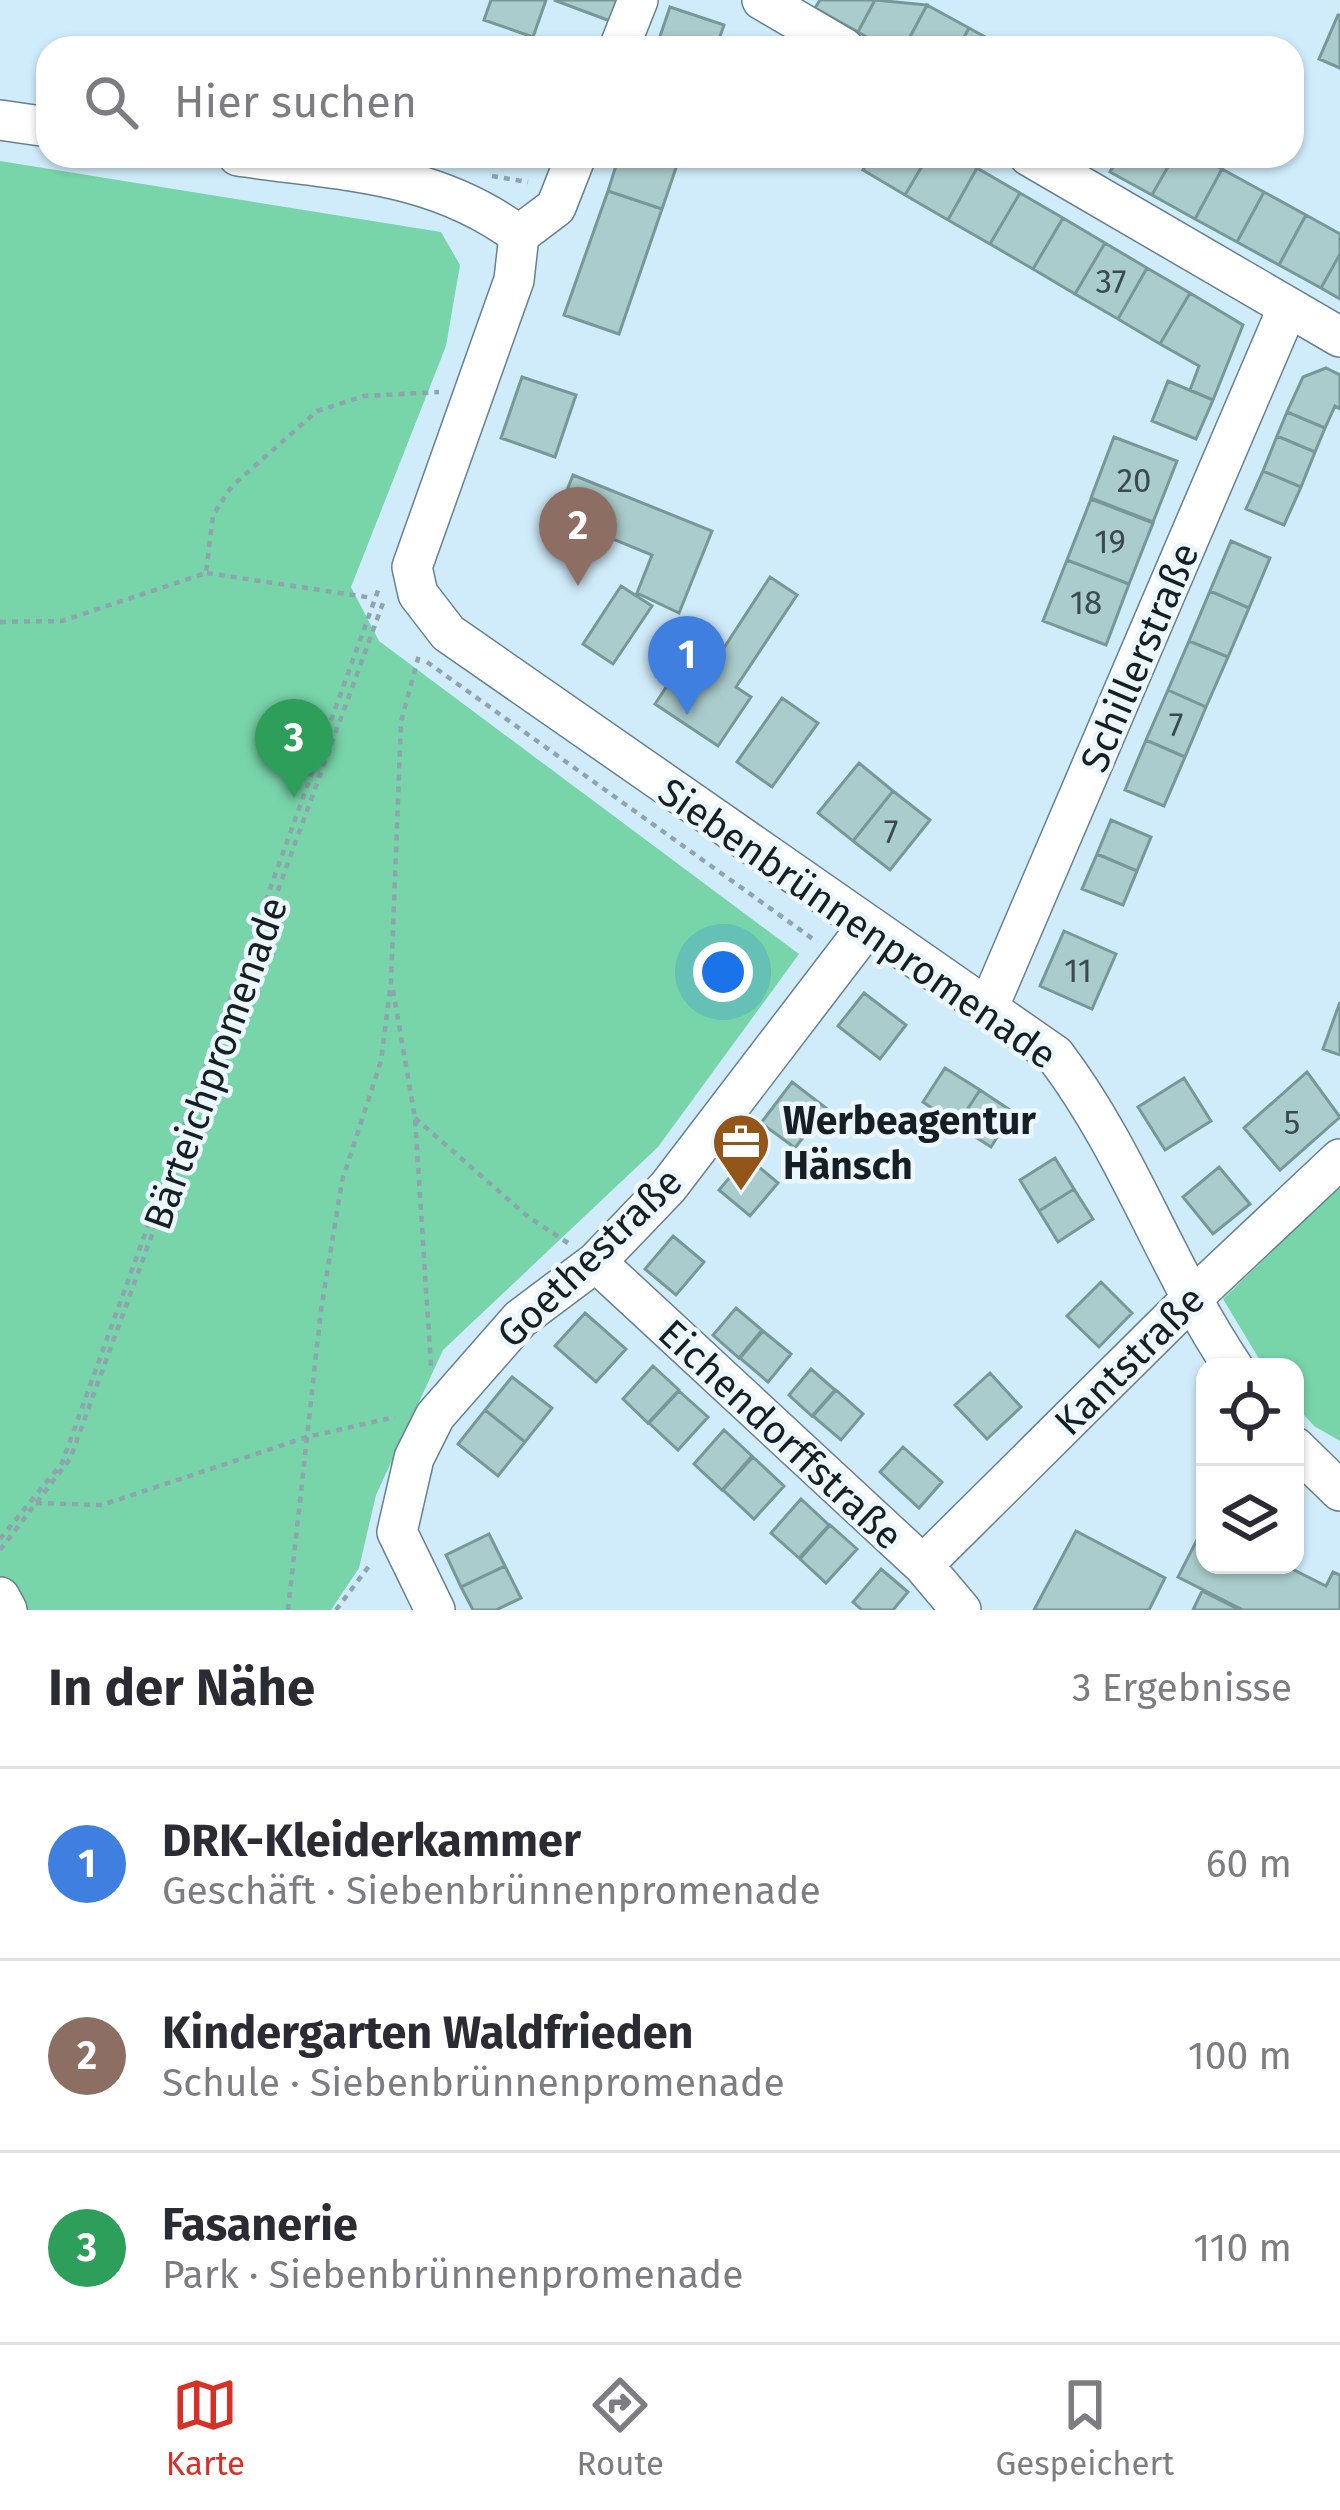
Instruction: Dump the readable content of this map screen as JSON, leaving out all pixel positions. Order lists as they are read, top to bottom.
{
  "streets": {
    "street": [
      "Schillerstraße",
      "Siebenbrünnenpromenade",
      "Goethestraße",
      "Kantstraße",
      "Eichendorffstraße"
    ],
    "path": ["Bärteichpromenade"]
  },
  "crossings": [
    ["Schillerstraße", "Siebenbrünnenpromenade"],
    ["Siebenbrünnenpromenade", "Goethestraße"],
    ["Siebenbrünnenpromenade", "Kantstraße"],
    ["Goethestraße", "Eichendorffstraße"],
    ["Kantstraße", "Eichendorffstraße"]
  ],
  "places": {
    "office": ["Werbeagentur Hänsch"]
  },
  "house_numbers": [
    "37",
    "20",
    "19",
    "18",
    "7",
    "7",
    "11",
    "5"
  ],
  "page": {
    "search": "Hier suchen",
    "pins": ["2", "1", "3"],
    "heading": ["In der Nähe", "3 Ergebnisse"],
    "list": [
      {
        "mark": "1",
        "name": "DRK-Kleiderkammer",
        "note": "Geschäft · Siebenbrünnenpromenade",
        "value": "60 m"
      },
      {
        "mark": "2",
        "name": "Kindergarten Waldfrieden",
        "note": "Schule · Siebenbrünnenpromenade",
        "value": "100 m"
      },
      {
        "mark": "3",
        "name": "Fasanerie",
        "note": "Park · Siebenbrünnenpromenade",
        "value": "110 m"
      }
    ],
    "nav": ["Karte", "Route", "Gespeichert"]
  }
}
